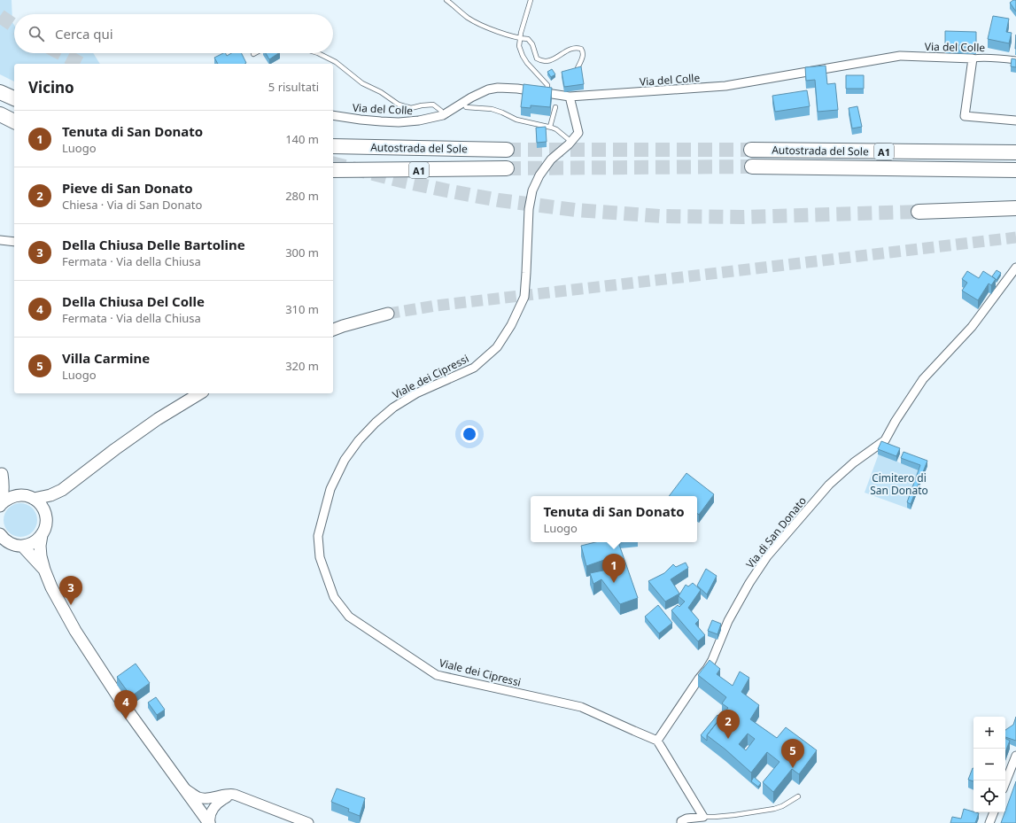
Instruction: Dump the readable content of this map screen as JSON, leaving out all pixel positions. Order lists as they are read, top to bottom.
{
  "streets": {
    "highway": ["Autostrada del Sole", "A1"],
    "street": ["Via del Colle", "Viale dei Cipressi", "Via di San Donato"]
  },
  "crossings": [
    ["Via del Colle", "Viale dei Cipressi"],
    ["Viale dei Cipressi", "Via di San Donato"]
  ],
  "parks": ["Cimitero di San Donato"],
  "page": {
    "search": "Cerca qui",
    "heading": ["Vicino", "5 risultati"],
    "list": [
      {
        "mark": "1",
        "name": "Tenuta di San Donato",
        "note": "Luogo",
        "value": "140 m"
      },
      {
        "mark": "2",
        "name": "Pieve di San Donato",
        "note": "Chiesa · Via di San Donato",
        "value": "280 m"
      },
      {
        "mark": "3",
        "name": "Della Chiusa Delle Bartoline",
        "note": "Fermata · Via della Chiusa",
        "value": "300 m"
      },
      {
        "mark": "4",
        "name": "Della Chiusa Del Colle",
        "note": "Fermata · Via della Chiusa",
        "value": "310 m"
      },
      {
        "mark": "5",
        "name": "Villa Carmine",
        "note": "Luogo",
        "value": "320 m"
      }
    ],
    "popup": ["Tenuta di San Donato", "Luogo"],
    "pins": [
      "1",
      "3",
      "4",
      "2",
      "5"
    ],
    "map_buttons": ["+", "−"]
  }
}
